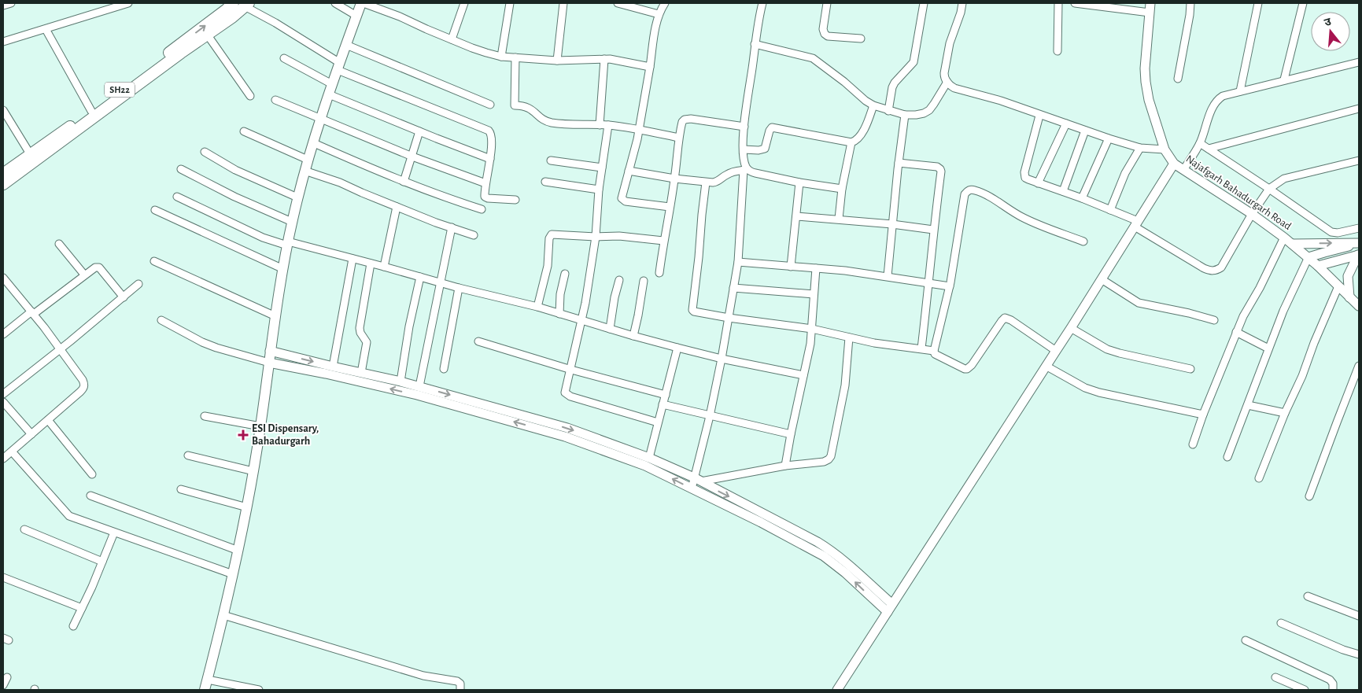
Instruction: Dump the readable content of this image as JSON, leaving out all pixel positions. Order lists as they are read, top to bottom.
{
  "streets": {
    "main road": ["SH22"],
    "street": ["Najafgarh Bahadurgarh Road"]
  },
  "places": {
    "health": ["ESI Dispensary, Bahadurgarh"]
  },
  "north": "top"
}
